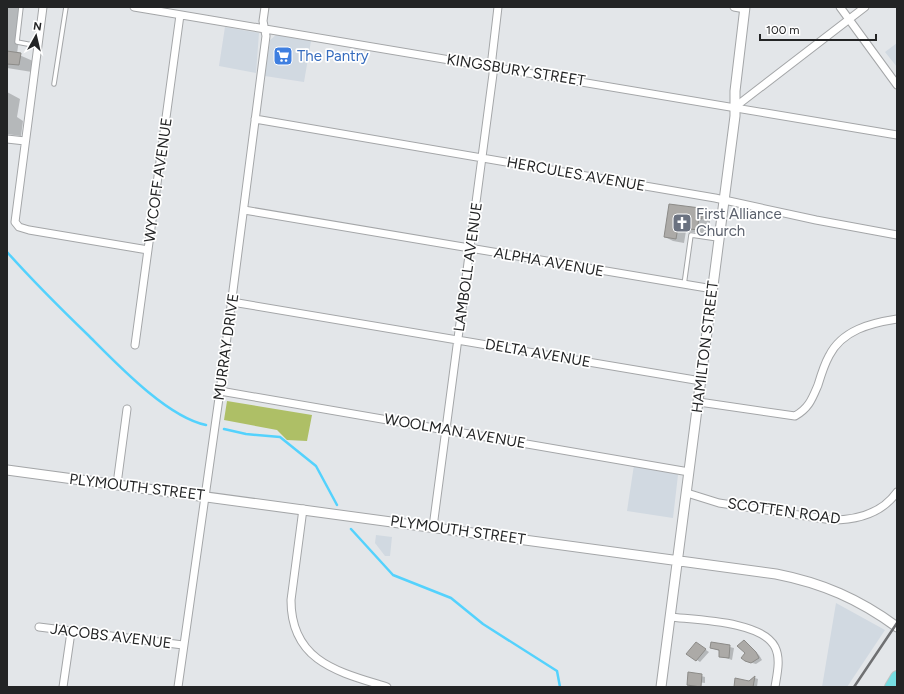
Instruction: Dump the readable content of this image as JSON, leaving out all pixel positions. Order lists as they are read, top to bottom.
{
  "streets": {
    "street": [
      "KINGSBURY STREET",
      "HERCULES AVENUE",
      "WYCOFF AVENUE",
      "ALPHA AVENUE",
      "LAMBOLL AVENUE",
      "MURRAY DRIVE",
      "HAMILTON STREET",
      "DELTA AVENUE",
      "WOOLMAN AVENUE",
      "PLYMOUTH STREET",
      "SCOTTEN ROAD",
      "JACOBS AVENUE"
    ]
  },
  "crossings": [
    ["KINGSBURY STREET", "WYCOFF AVENUE"],
    ["KINGSBURY STREET", "LAMBOLL AVENUE"],
    ["KINGSBURY STREET", "MURRAY DRIVE"],
    ["KINGSBURY STREET", "HAMILTON STREET"],
    ["HERCULES AVENUE", "LAMBOLL AVENUE"],
    ["HERCULES AVENUE", "MURRAY DRIVE"],
    ["HERCULES AVENUE", "HAMILTON STREET"],
    ["ALPHA AVENUE", "LAMBOLL AVENUE"],
    ["ALPHA AVENUE", "MURRAY DRIVE"],
    ["ALPHA AVENUE", "HAMILTON STREET"],
    ["LAMBOLL AVENUE", "DELTA AVENUE"],
    ["LAMBOLL AVENUE", "WOOLMAN AVENUE"],
    ["LAMBOLL AVENUE", "PLYMOUTH STREET"],
    ["MURRAY DRIVE", "DELTA AVENUE"],
    ["MURRAY DRIVE", "WOOLMAN AVENUE"],
    ["MURRAY DRIVE", "PLYMOUTH STREET"],
    ["MURRAY DRIVE", "JACOBS AVENUE"],
    ["HAMILTON STREET", "DELTA AVENUE"],
    ["HAMILTON STREET", "WOOLMAN AVENUE"],
    ["HAMILTON STREET", "PLYMOUTH STREET"],
    ["HAMILTON STREET", "SCOTTEN ROAD"]
  ],
  "places": {
    "supermarket": ["The Pantry"],
    "church": ["First Alliance Church"]
  },
  "scale_bar": "100 m",
  "north": "top"
}
